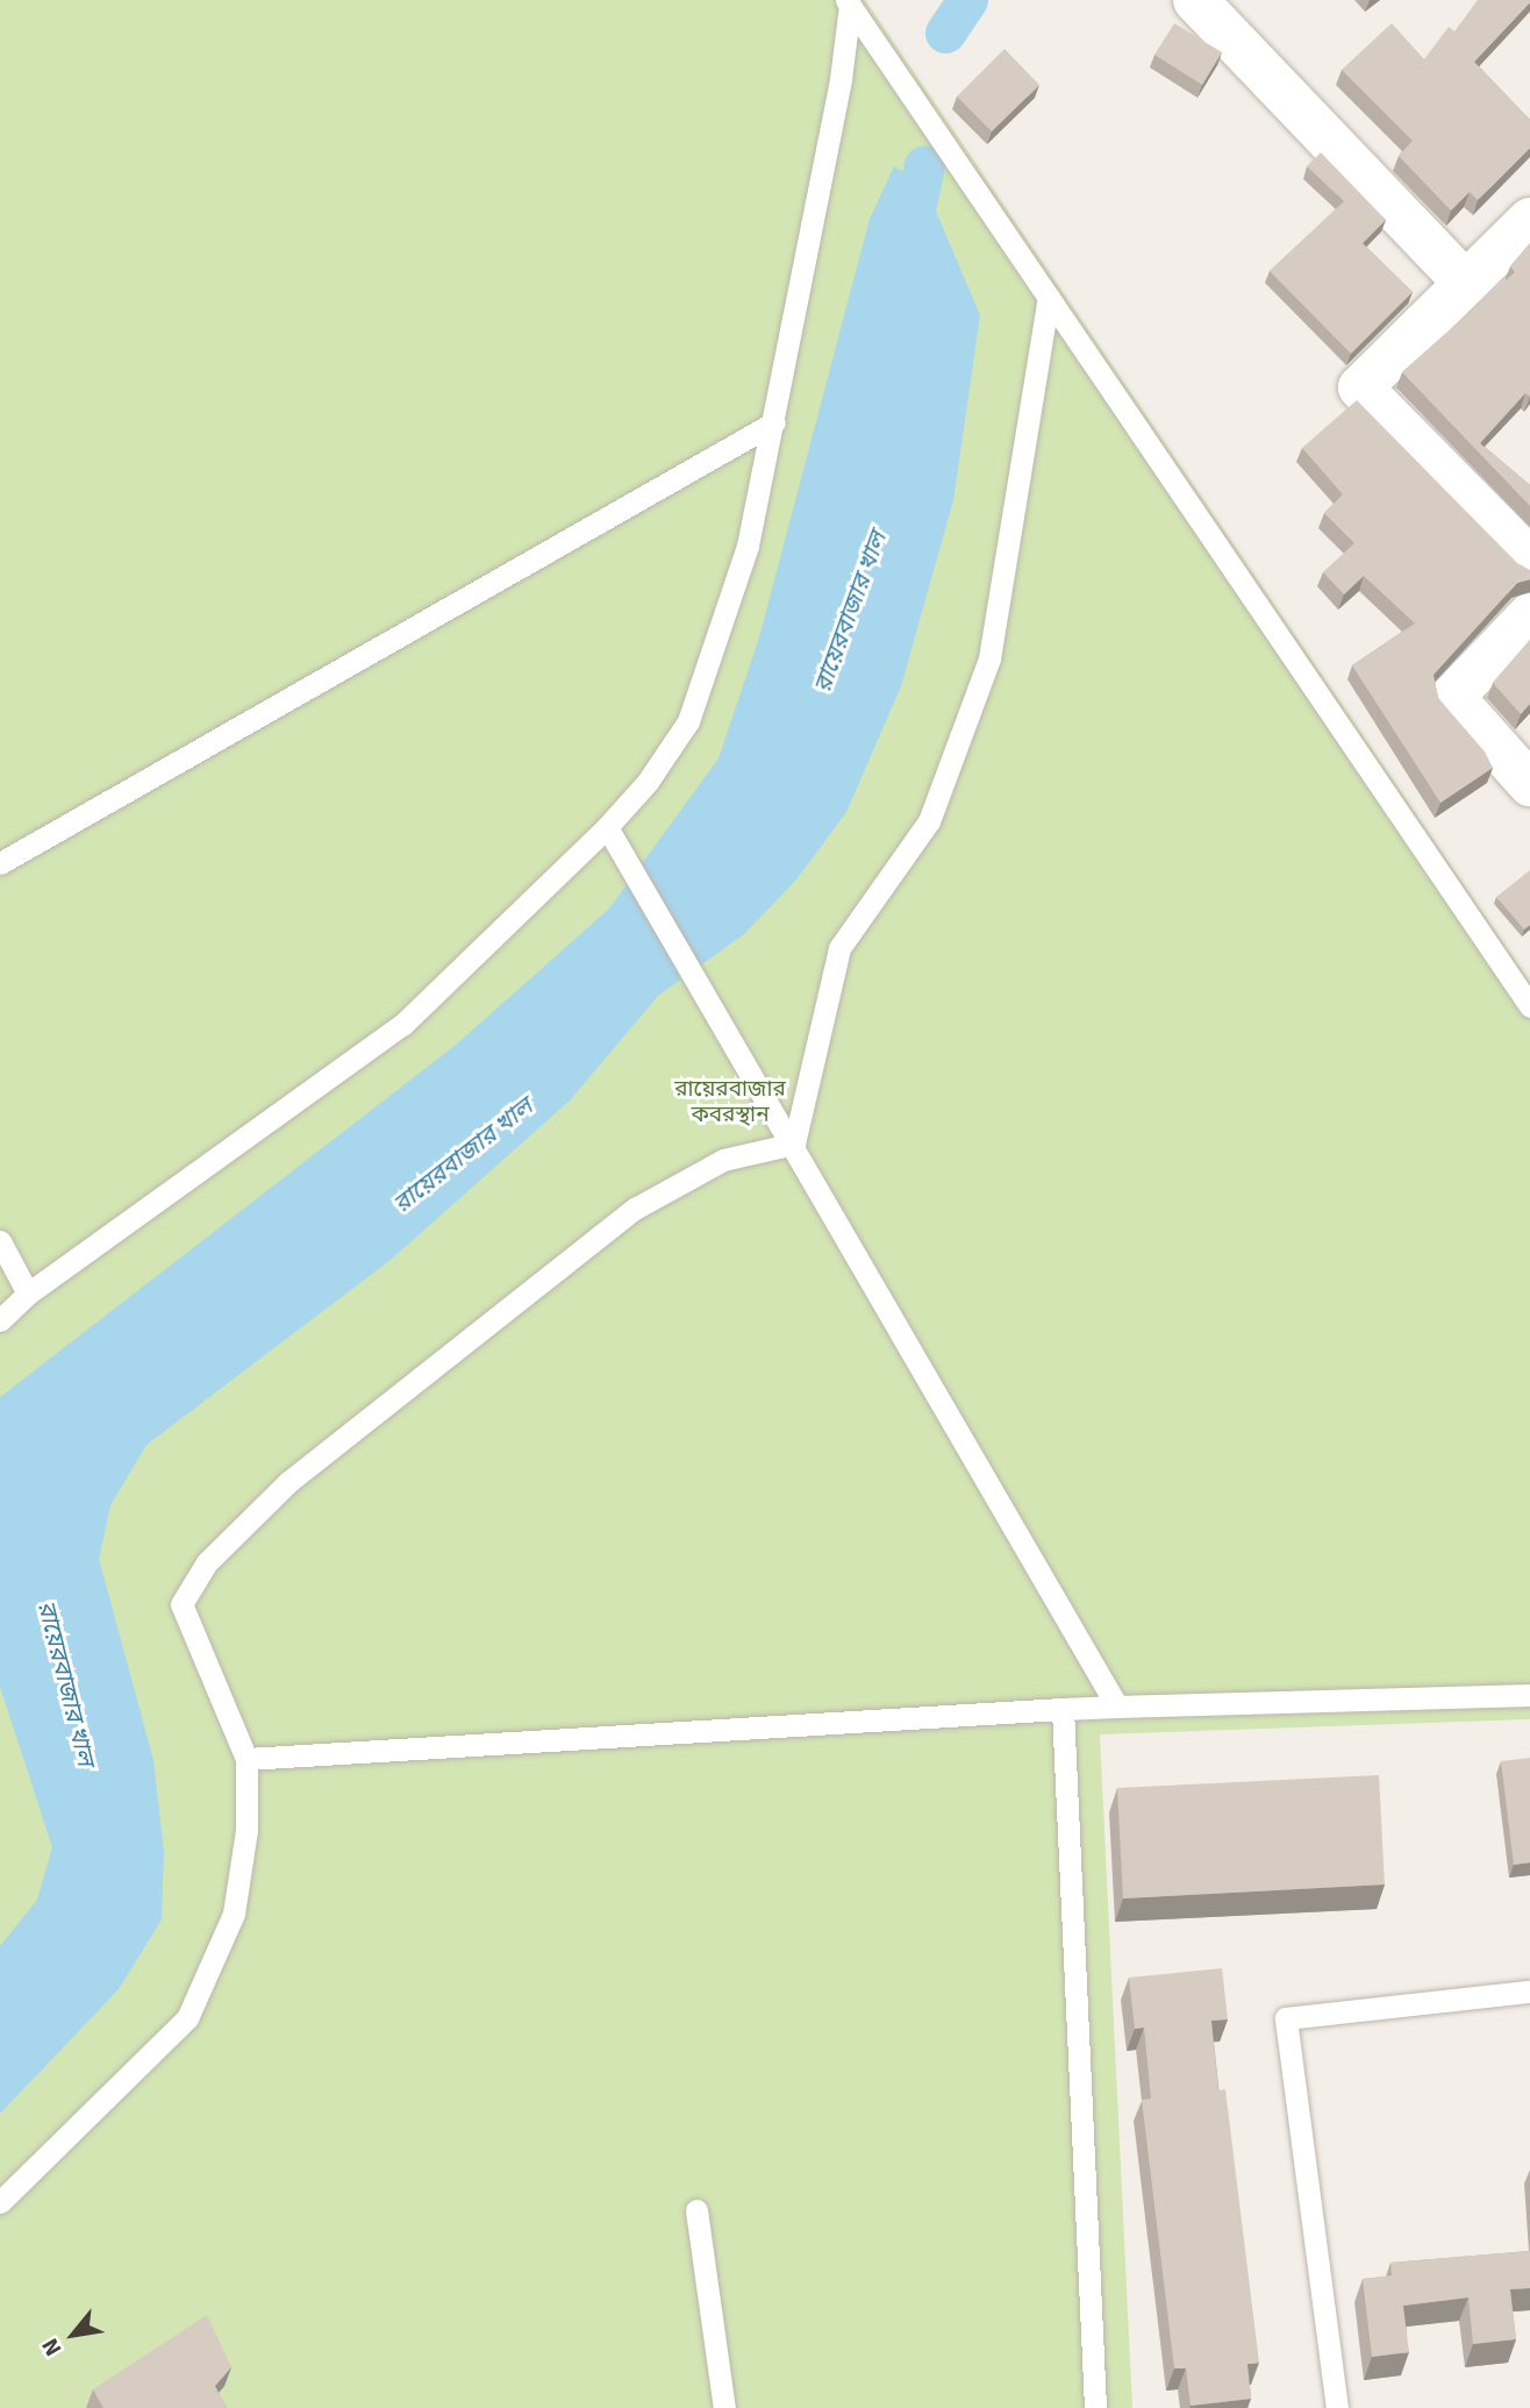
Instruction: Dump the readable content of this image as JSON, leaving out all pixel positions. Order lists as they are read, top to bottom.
{
  "water": ["রায়েরবাজার খাল"],
  "parks": ["রায়েরবাজার কবরস্থান"],
  "north": "bottom left"
}
